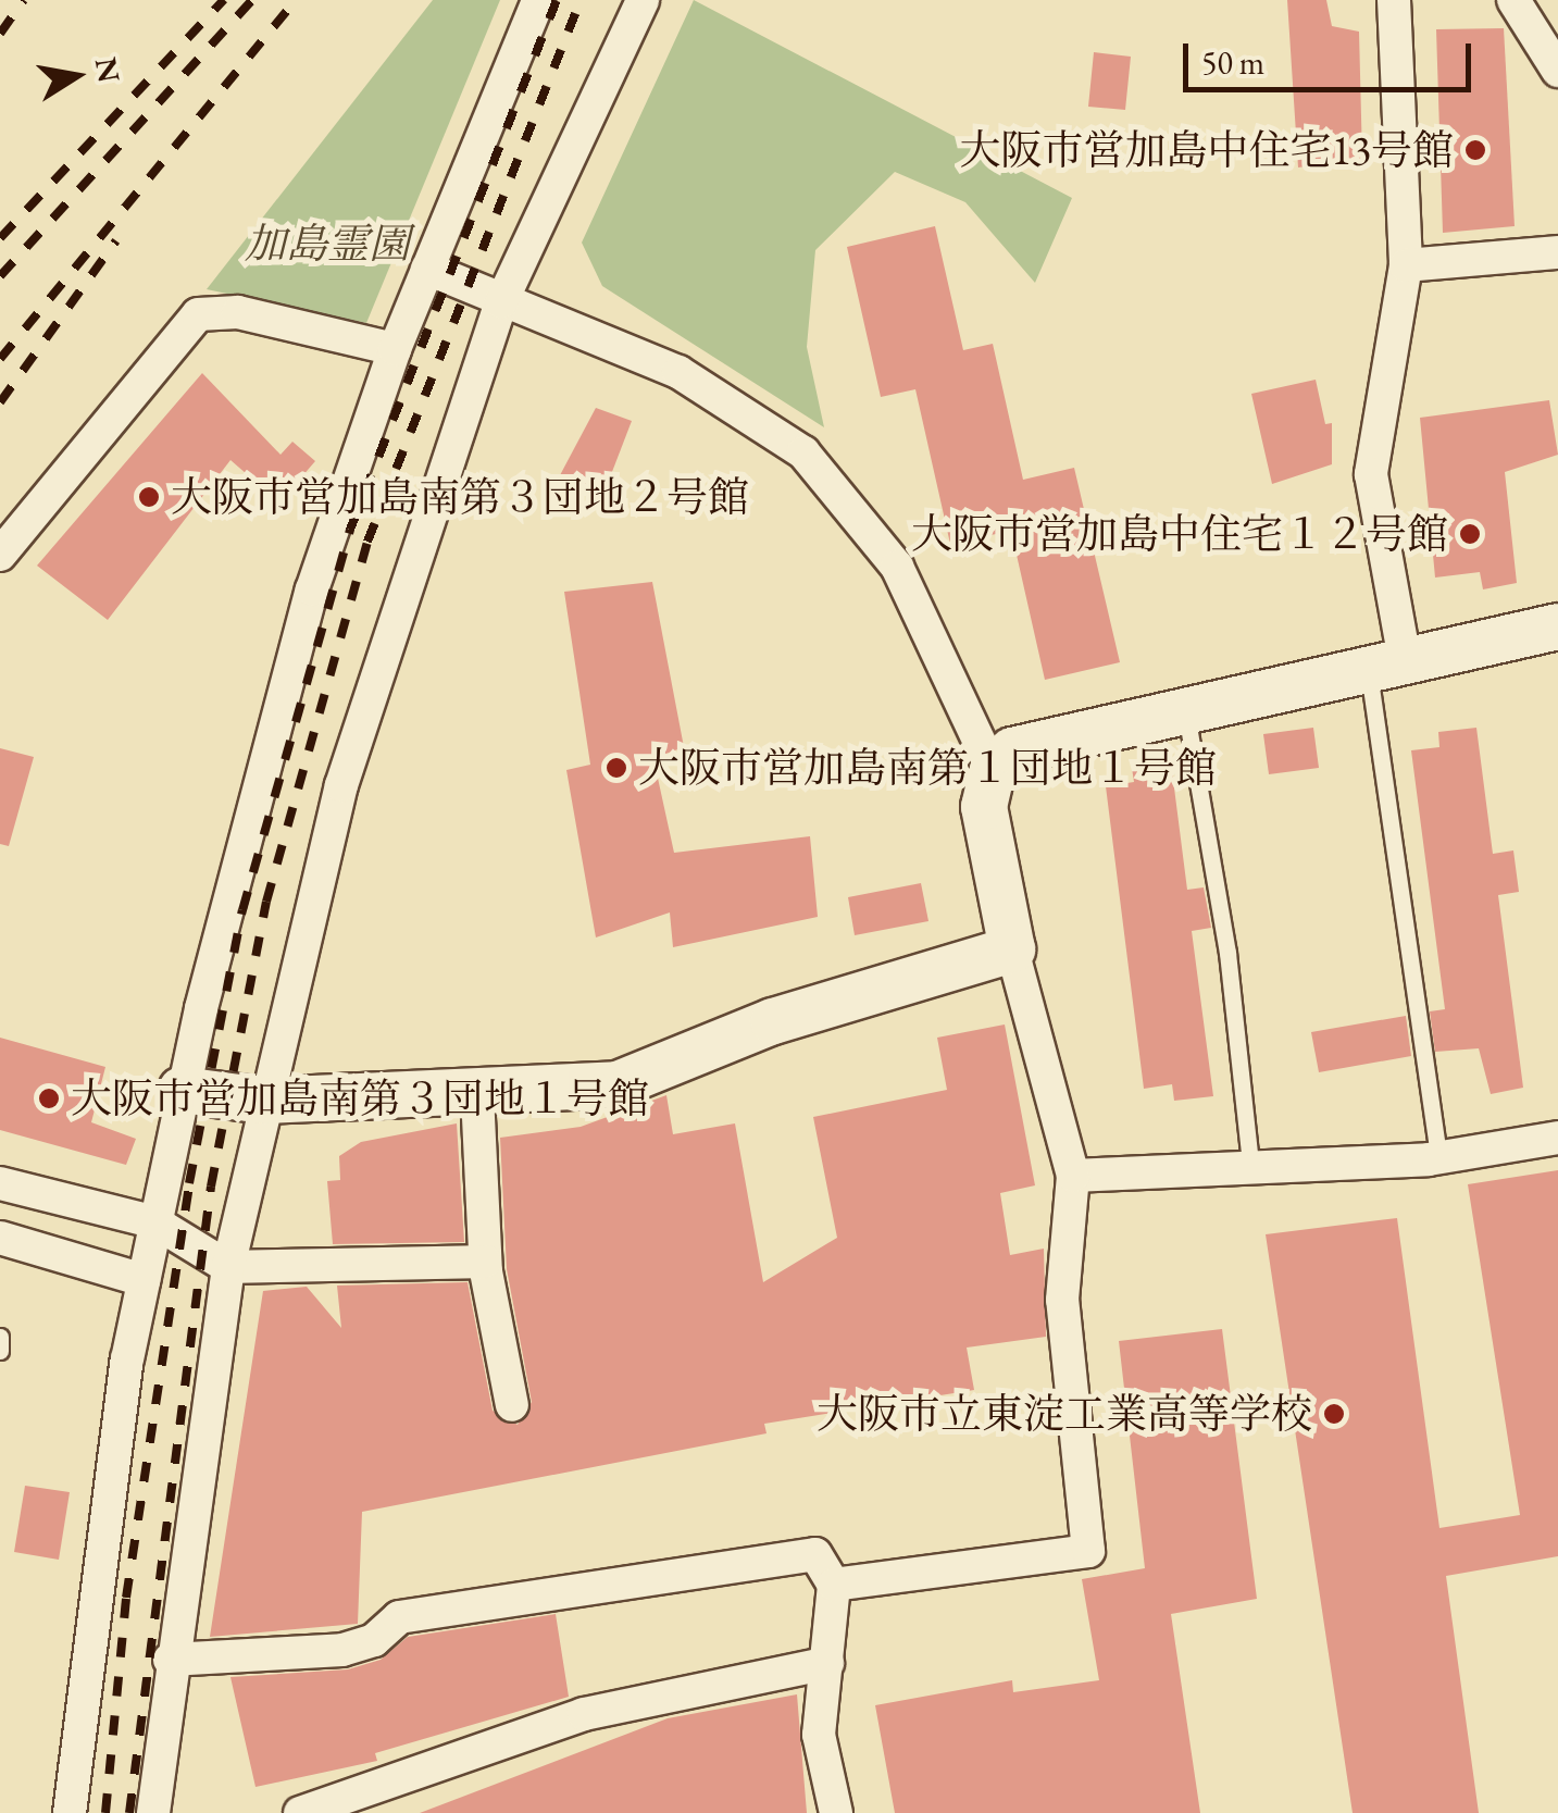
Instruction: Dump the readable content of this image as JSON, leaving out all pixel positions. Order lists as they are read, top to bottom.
{
  "parks": ["加島霊園"],
  "places": [
    "大阪市営加島中住宅13号館",
    "大阪市営加島南第３団地２号館",
    "大阪市営加島中住宅１２号館",
    "大阪市営加島南第１団地１号館",
    "大阪市営加島南第３団地１号館",
    "大阪市立東淀工業高等学校"
  ],
  "scale_bar": "50 m",
  "north": "right"
}
